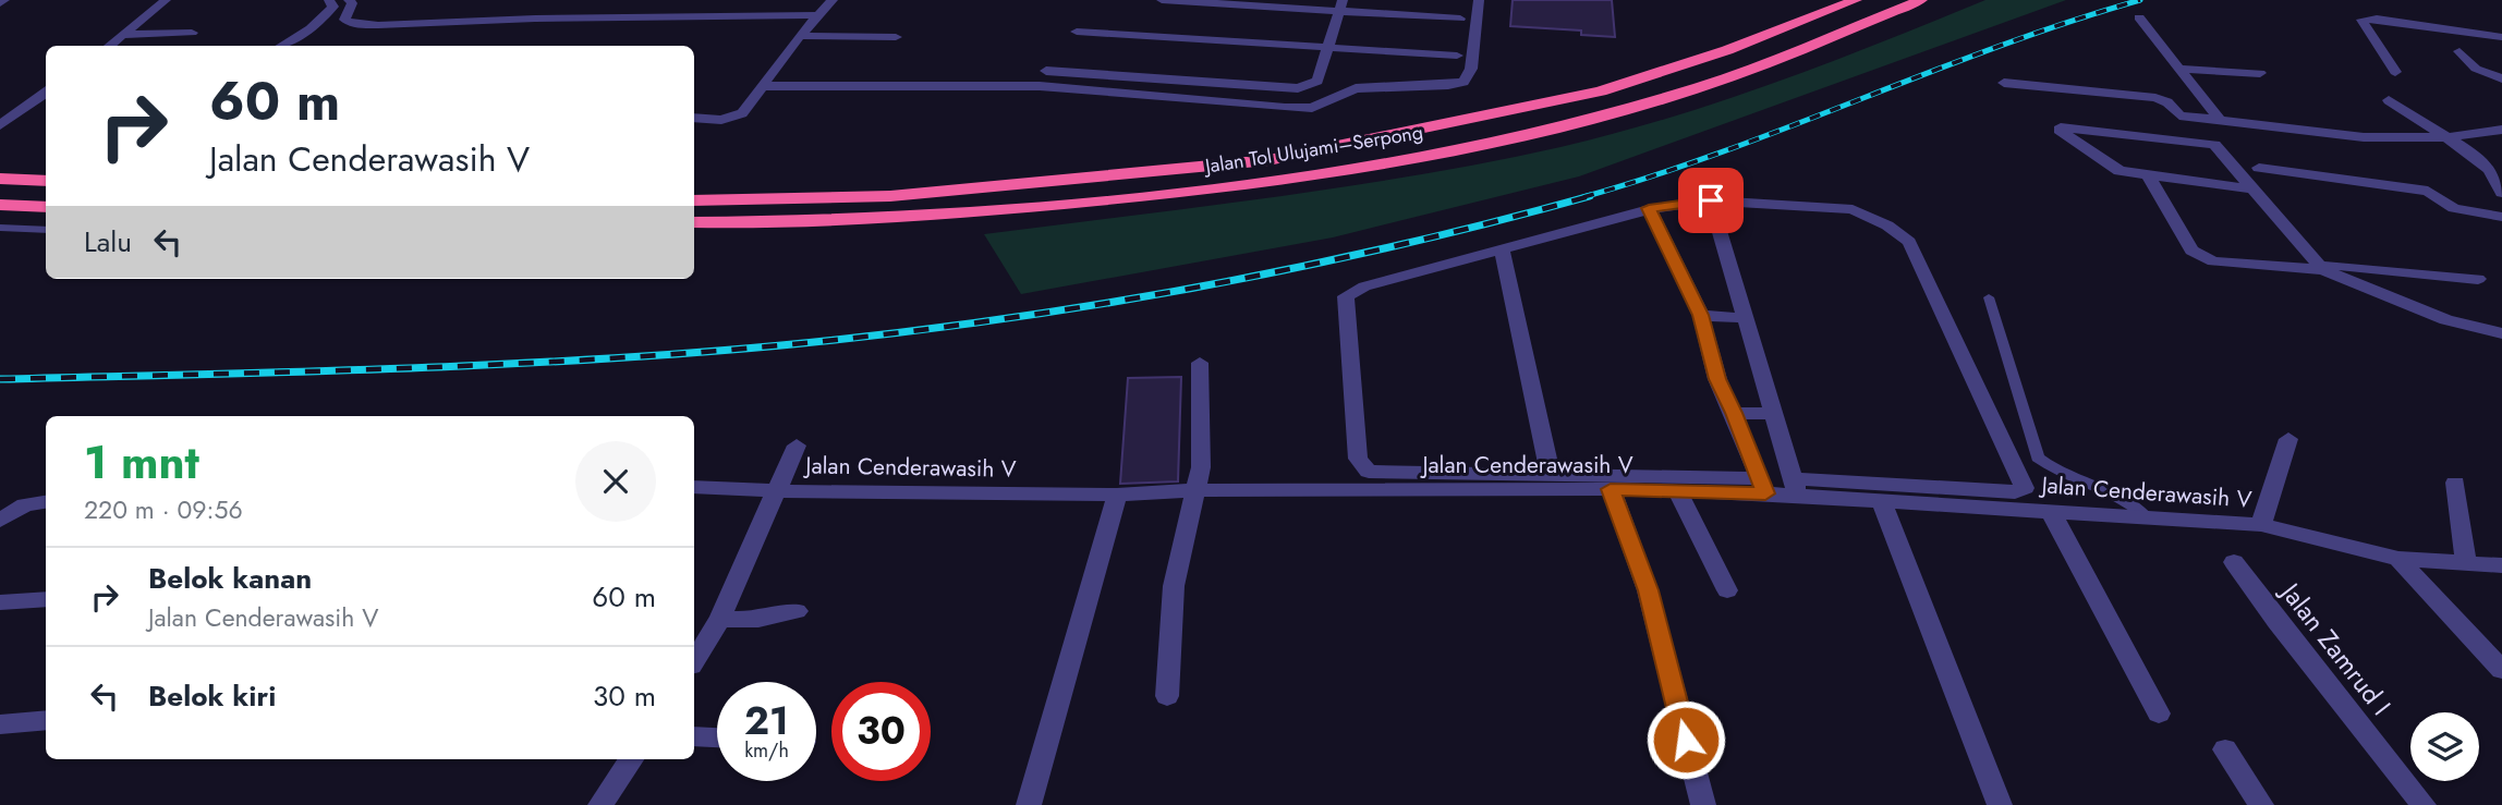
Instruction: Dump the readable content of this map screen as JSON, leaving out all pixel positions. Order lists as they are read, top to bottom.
{
  "streets": {
    "highway": ["Jalan Tol Ulujami–Serpong"],
    "street": ["Jalan Cenderawasih V", "Jalan Zamrud I"]
  },
  "page": {
    "turn": ["60 m", "Jalan Cenderawasih V"],
    "then": "Lalu",
    "heading": ["1 mnt", "220 m · 09:56"],
    "list": [
      {
        "name": "Belok kanan",
        "note": "Jalan Cenderawasih V",
        "value": "60 m"
      },
      {
        "name": "Belok kiri",
        "value": "30 m"
      }
    ],
    "speed": "21 km/h",
    "limit": "30"
  }
}
